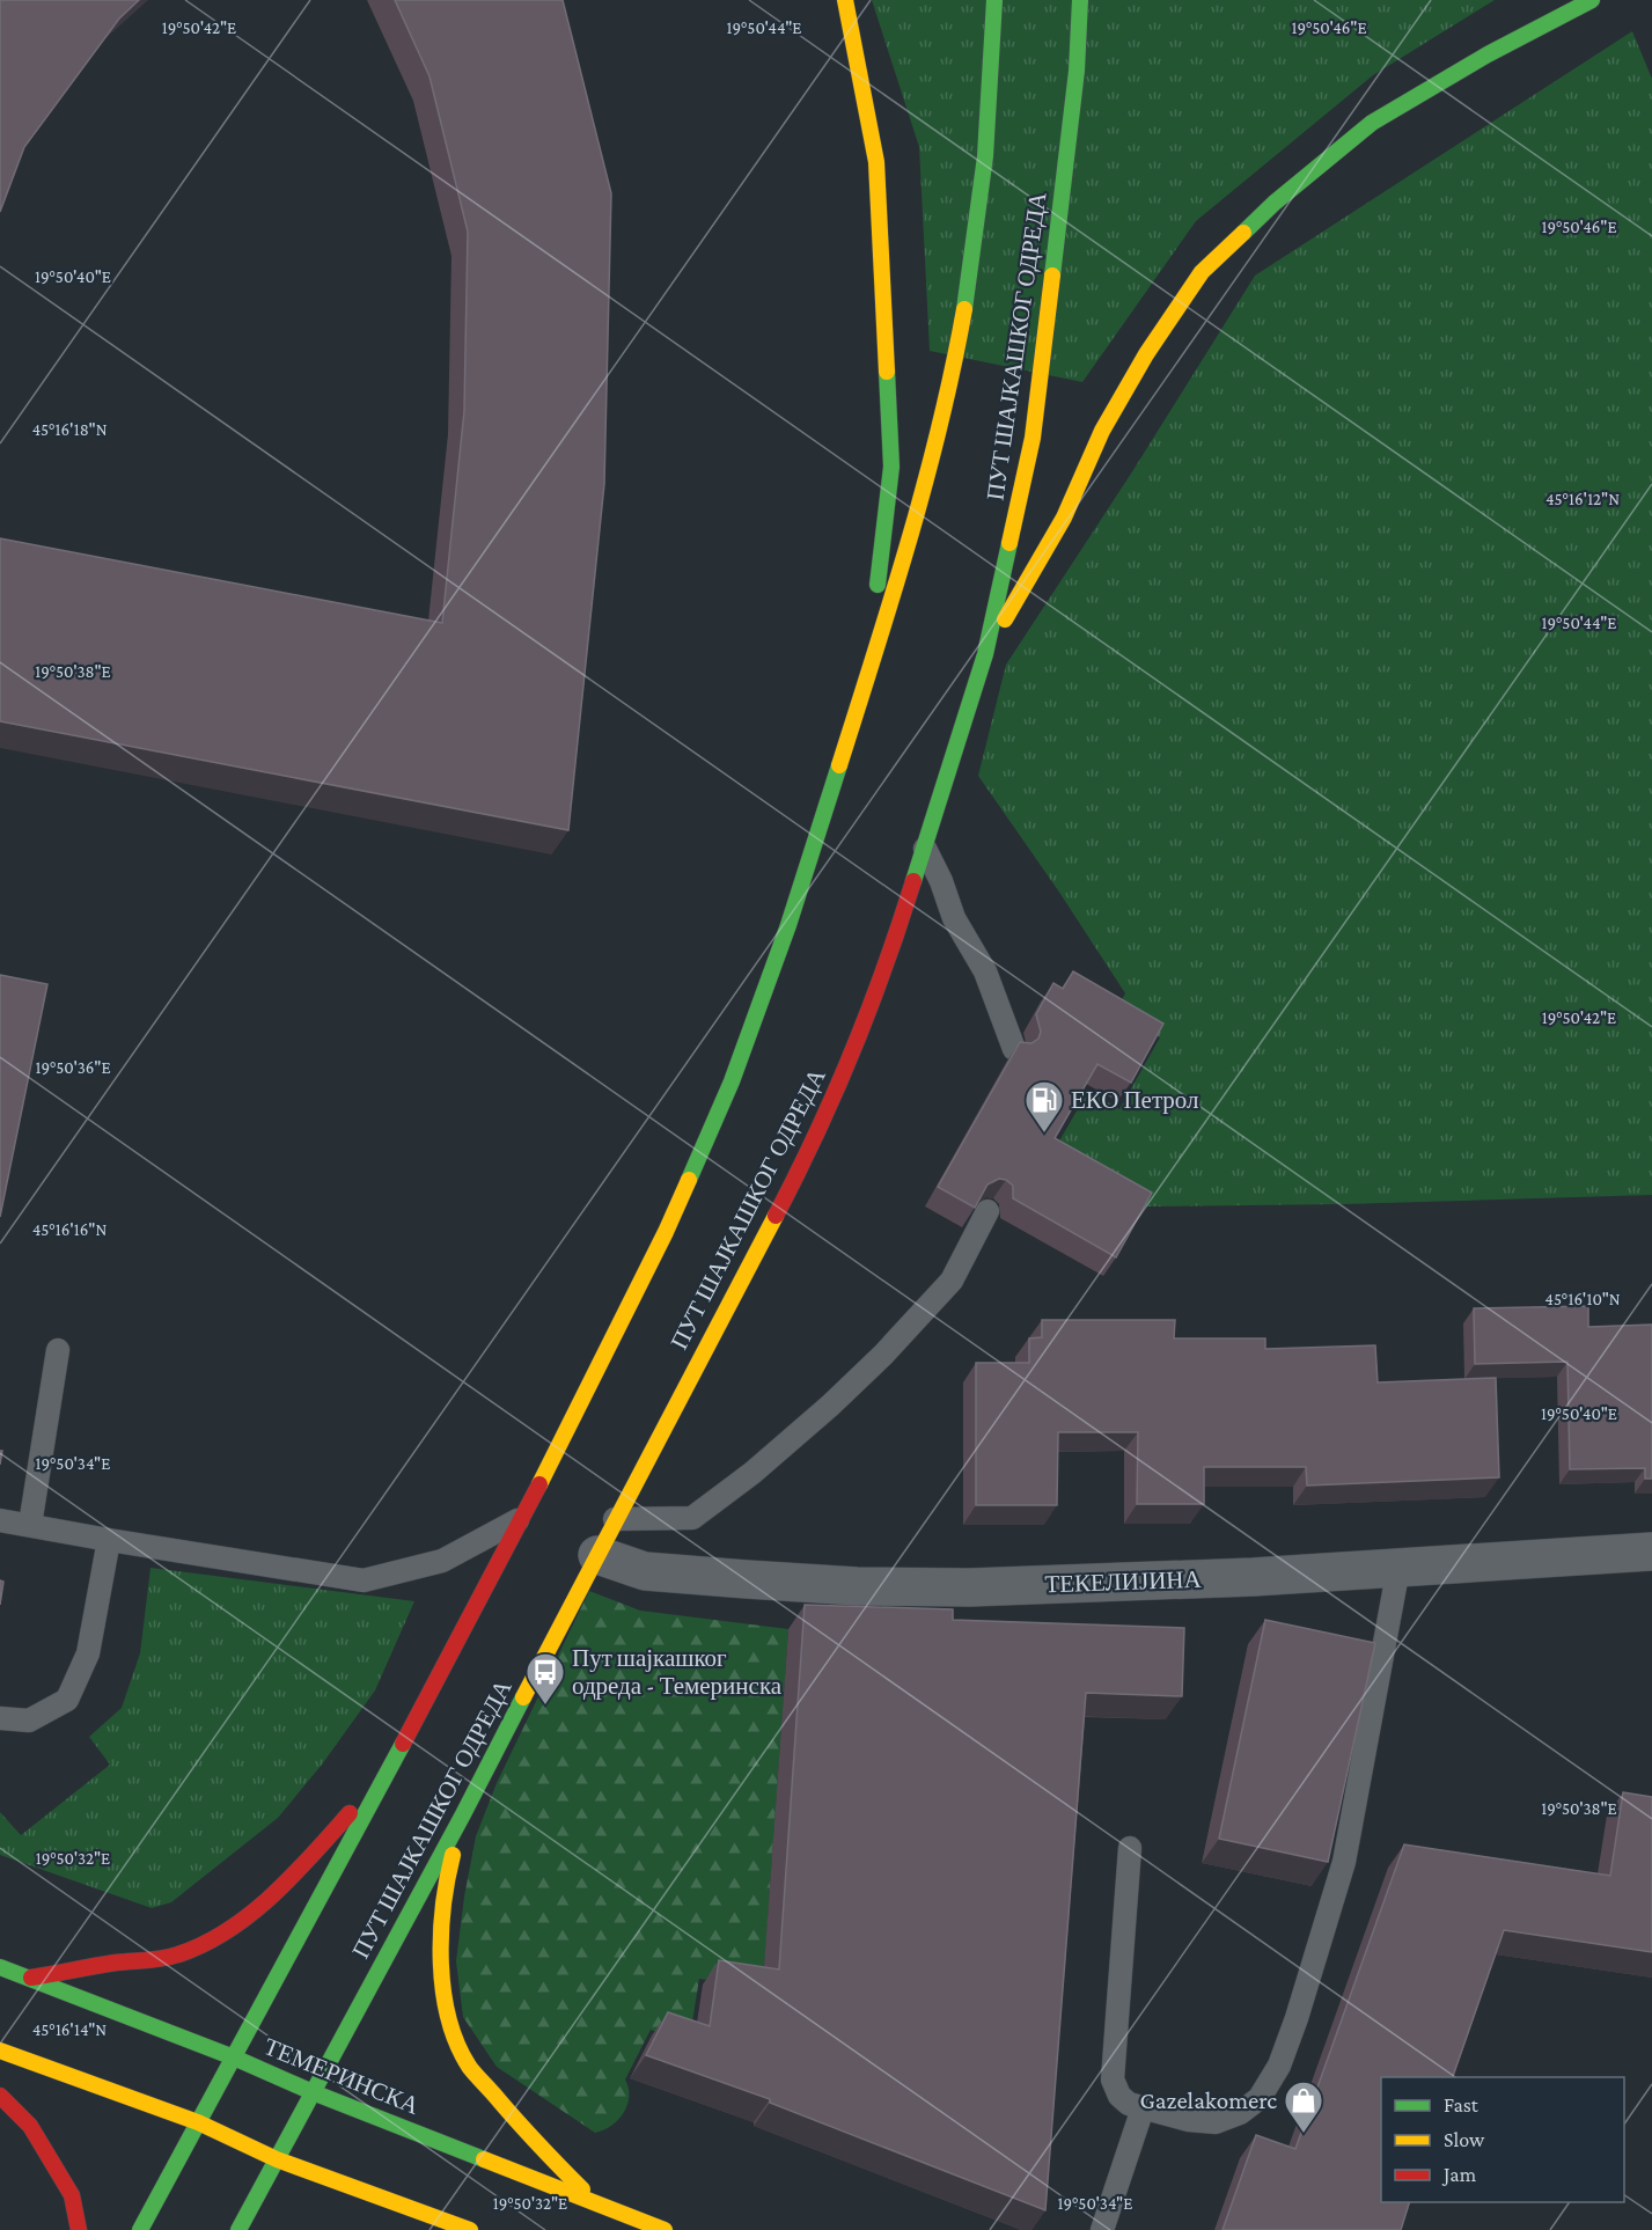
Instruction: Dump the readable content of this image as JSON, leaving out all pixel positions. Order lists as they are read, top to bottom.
{
  "streets": {
    "main road": ["ПУТ ШАЈКАШКОГ ОДРЕДА", "ТЕМЕРИНСКА"],
    "street": ["ТЕКЕЛИЈИНА"]
  },
  "crossings": [
    ["ПУТ ШАЈКАШКОГ ОДРЕДА", "ТЕКЕЛИЈИНА"],
    ["ПУТ ШАЈКАШКОГ ОДРЕДА", "ТЕМЕРИНСКА"]
  ],
  "places": {
    "fuel station": ["ЕКО Петрол"],
    "bus stop": ["Пут шајкашког одреда - Темеринска"],
    "shop": ["Gazelakomerc"]
  },
  "legend": ["Fast", "Slow", "Jam"],
  "coordinates": [
    "19°50'42\"E",
    "19°50'44\"E",
    "19°50'46\"E",
    "19°50'40\"E",
    "45°16'18\"N",
    "45°16'12\"N",
    "19°50'38\"E",
    "19°50'36\"E",
    "45°16'16\"N",
    "45°16'10\"N",
    "19°50'34\"E",
    "19°50'32\"E",
    "45°16'14\"N"
  ]
}
